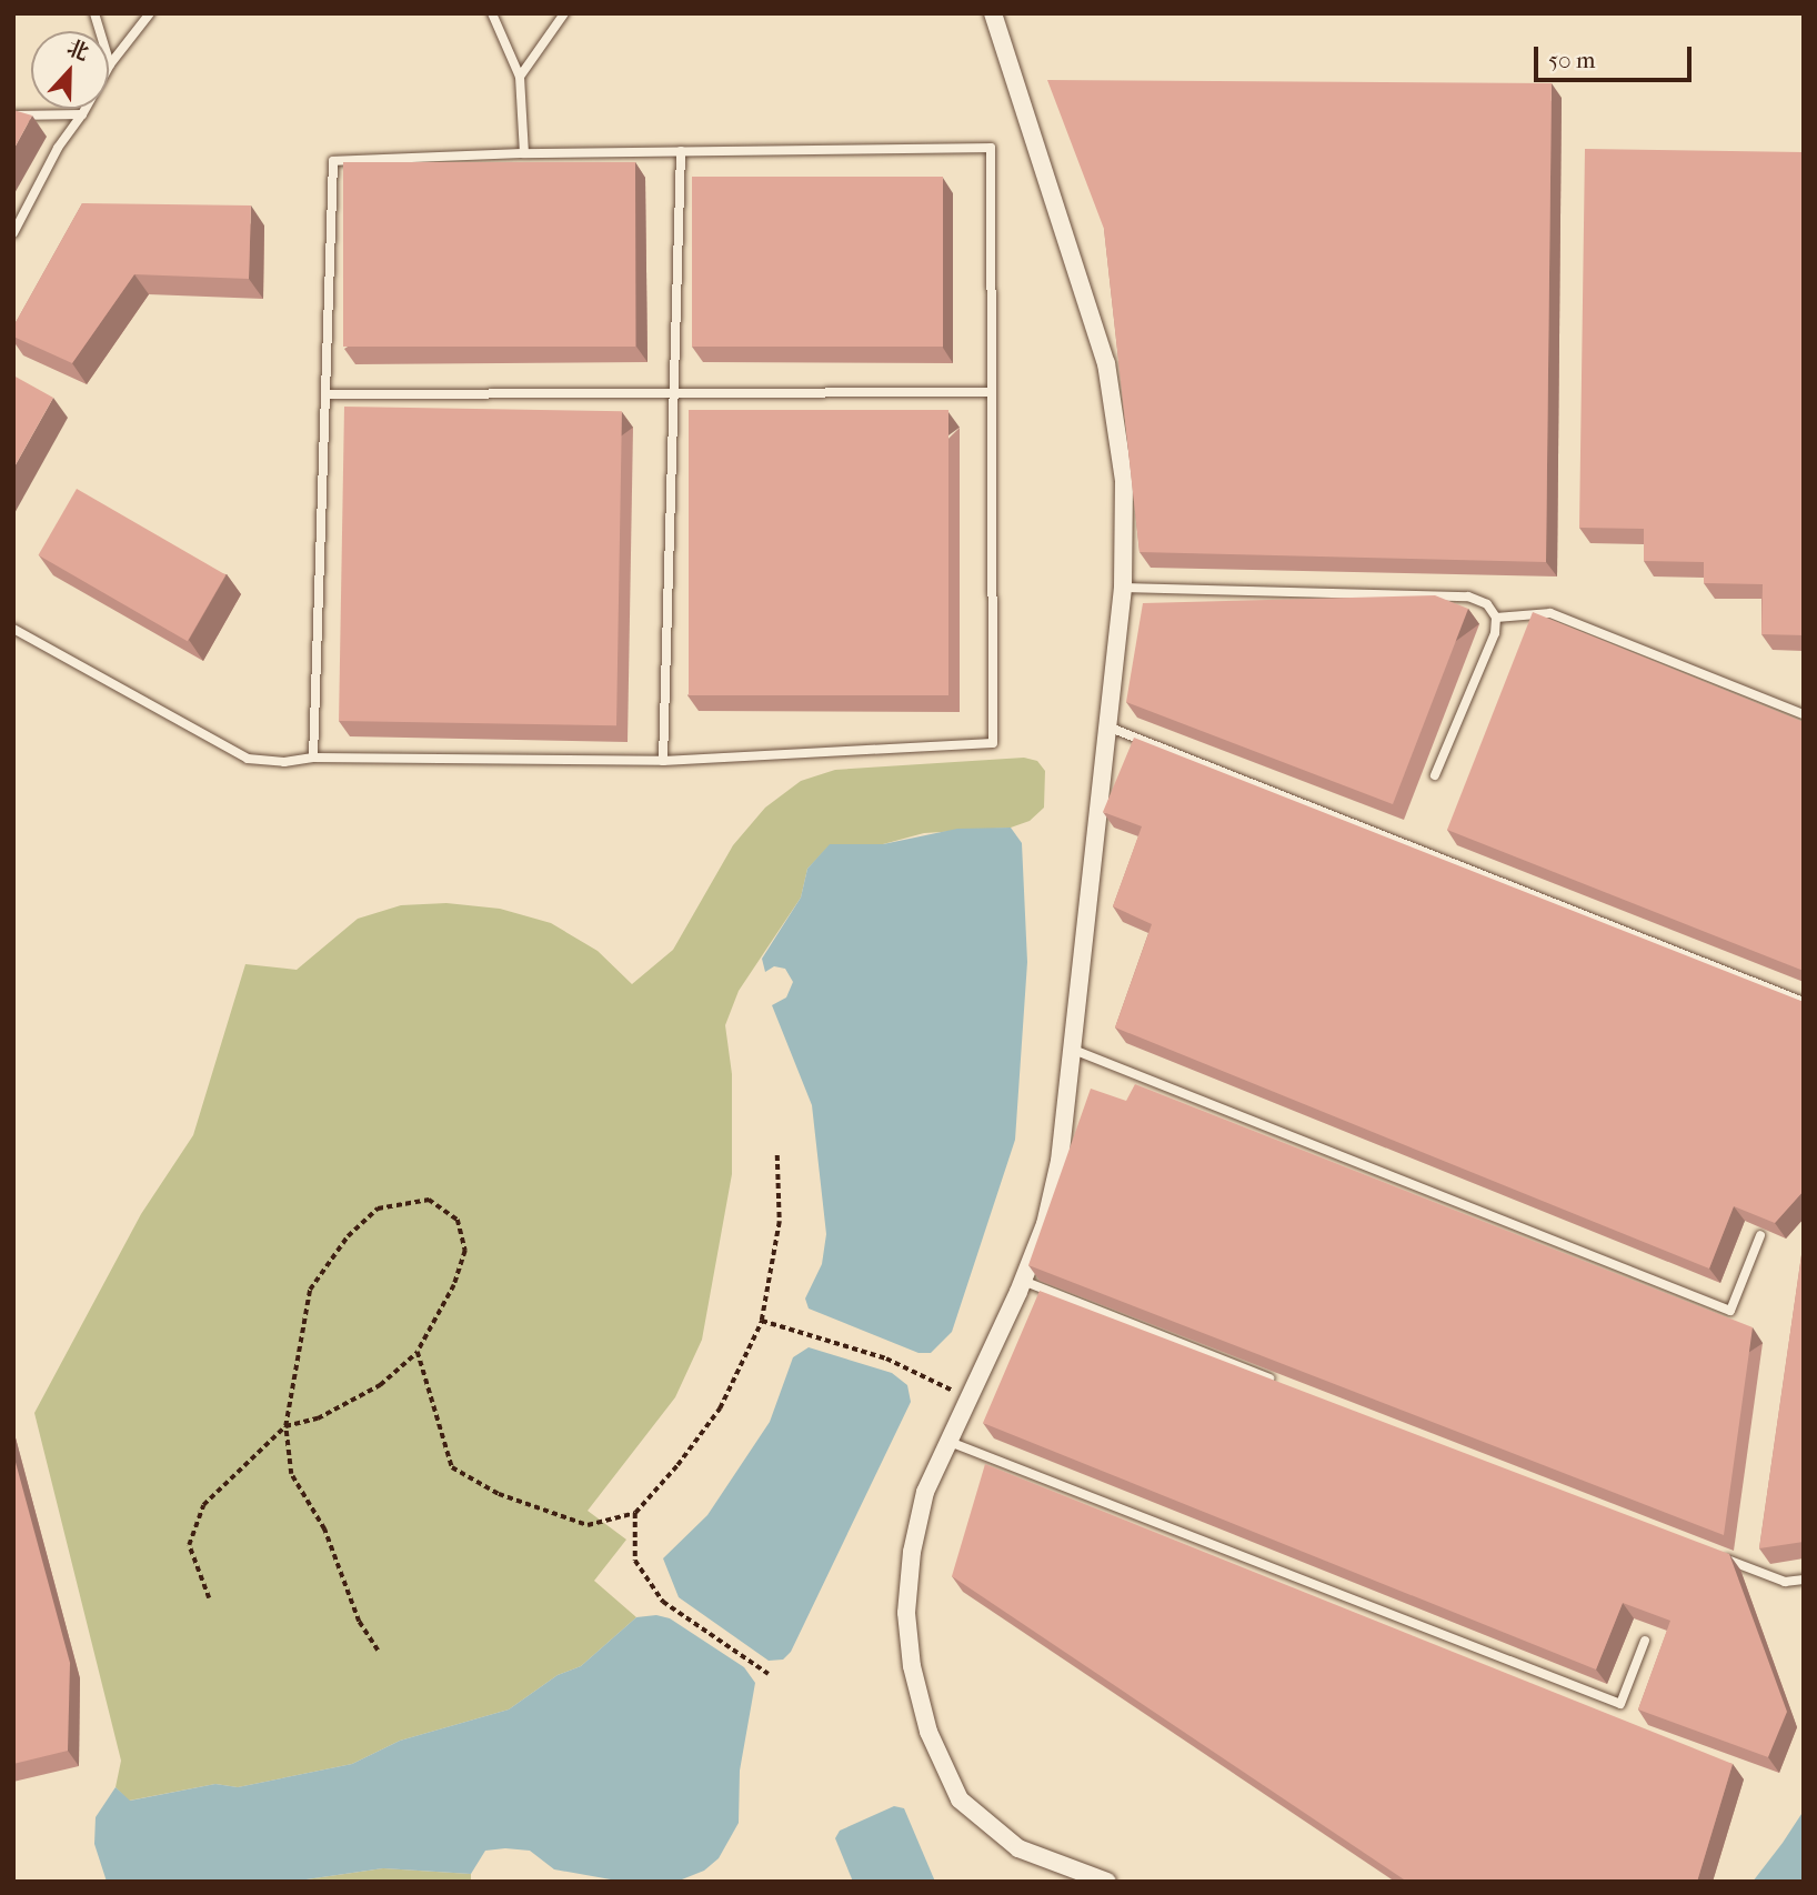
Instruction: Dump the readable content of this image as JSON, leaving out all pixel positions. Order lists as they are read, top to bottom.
{
  "scale_bar": "50 m",
  "north": "top"
}
